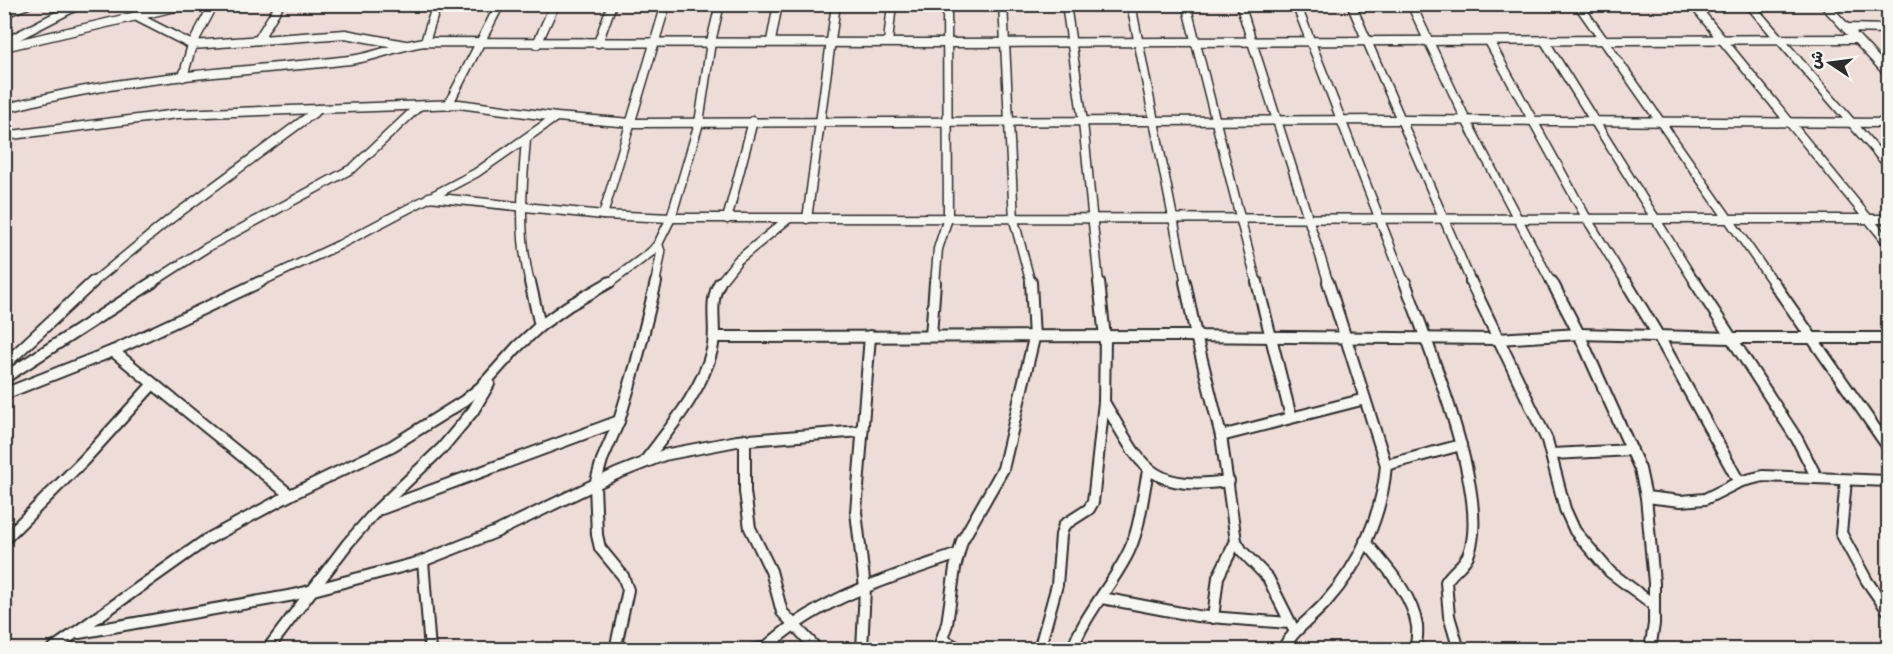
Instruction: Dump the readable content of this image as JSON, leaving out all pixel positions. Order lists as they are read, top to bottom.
{
  "north": "left"
}
